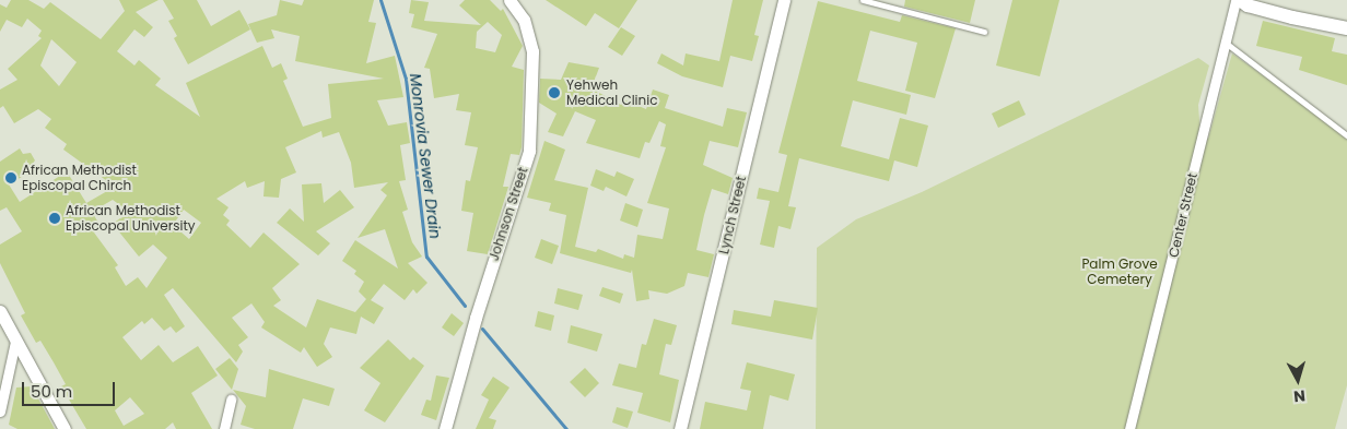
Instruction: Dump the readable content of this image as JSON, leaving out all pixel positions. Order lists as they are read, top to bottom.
{
  "streets": {
    "street": ["Johnson Street", "Lynch Street", "Center Street"]
  },
  "water": ["Monrovia Sewer Drain"],
  "parks": ["Palm Grove Cemetery"],
  "places": ["Yehweh Medical Clinic", "African Methodist Episcopal Chirch", "African Methodist Episcopal University"],
  "scale_bar": "50 m",
  "north": "bottom"
}
